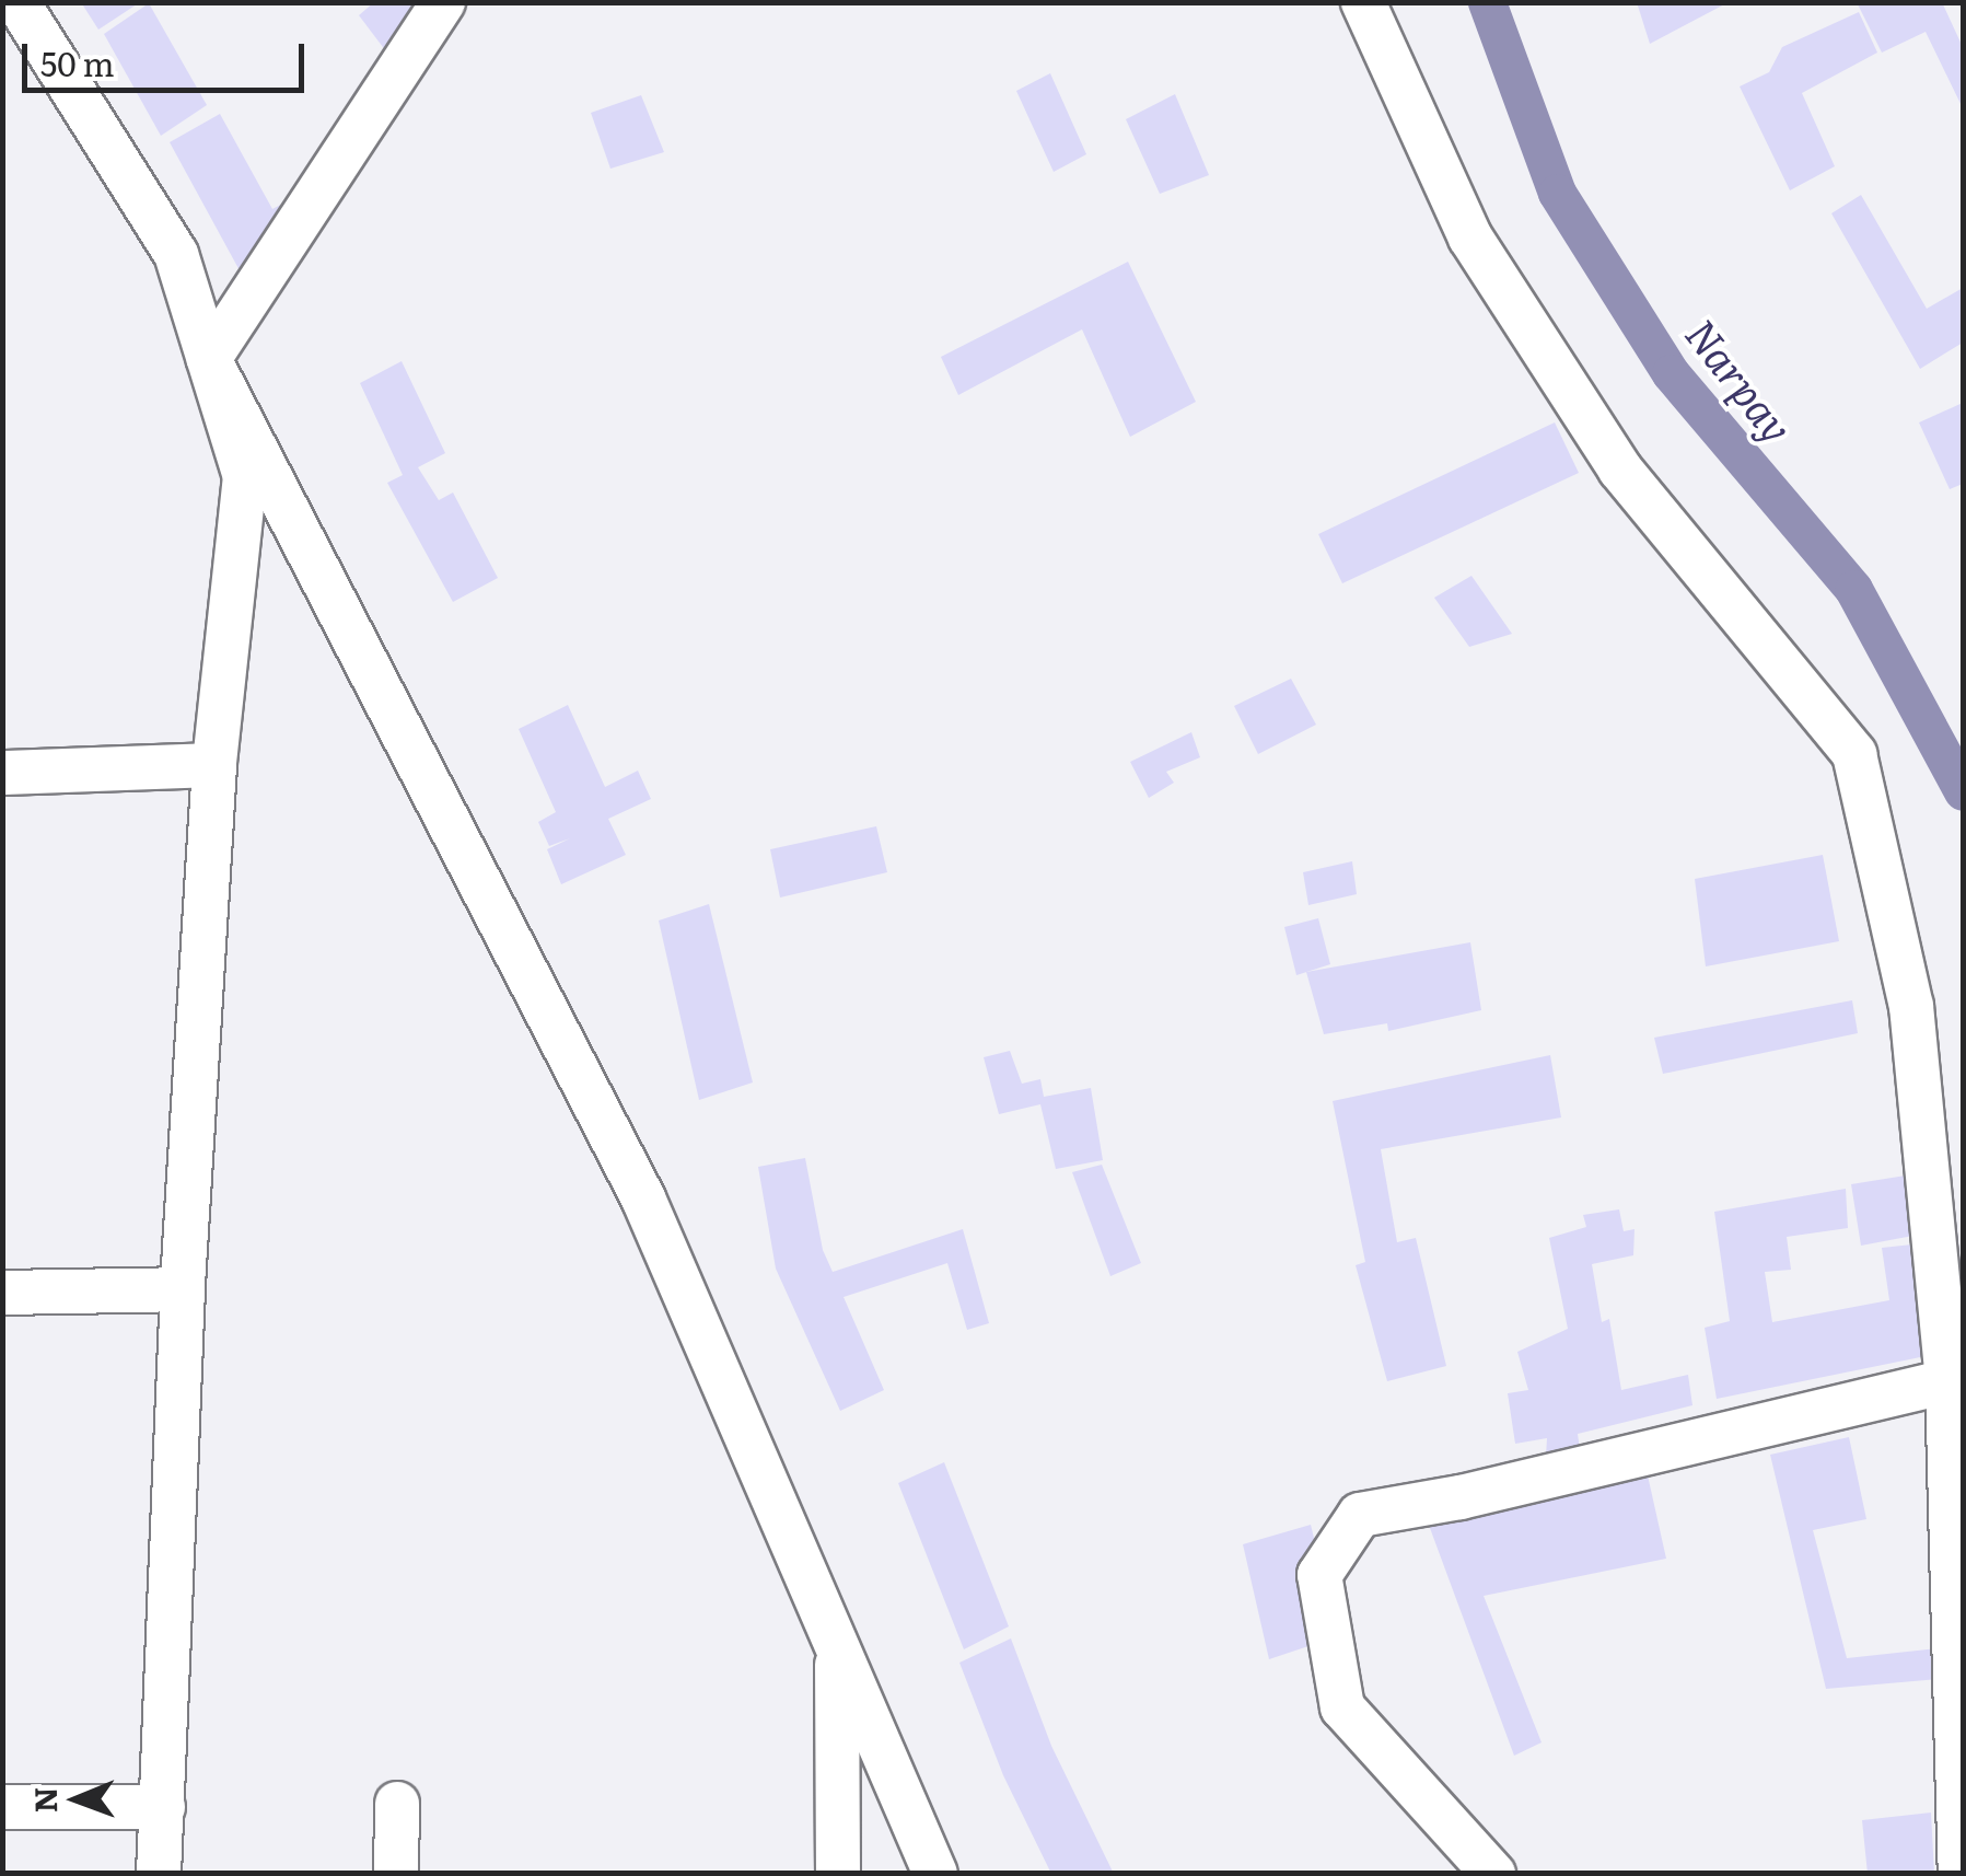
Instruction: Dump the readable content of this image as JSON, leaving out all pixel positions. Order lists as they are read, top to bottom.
{
  "water": ["Narpay"],
  "scale_bar": "50 m",
  "north": "left"
}
